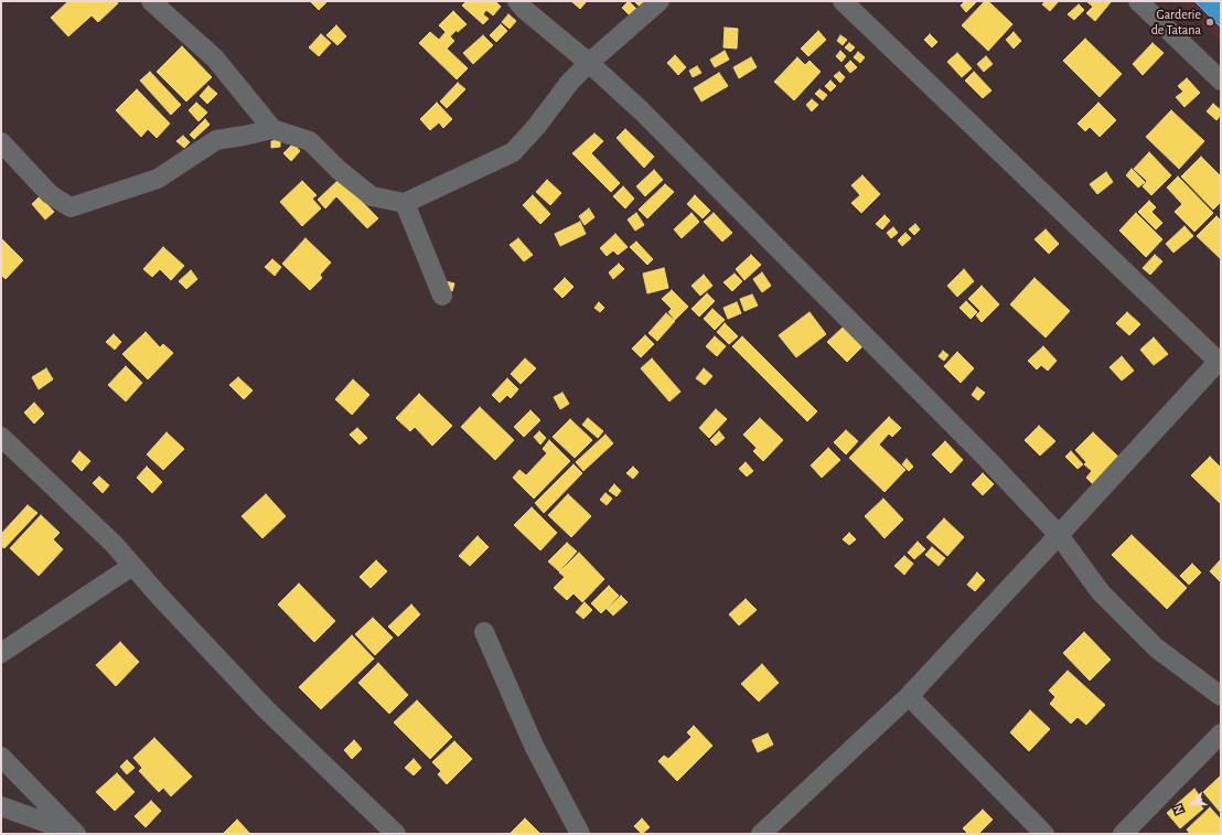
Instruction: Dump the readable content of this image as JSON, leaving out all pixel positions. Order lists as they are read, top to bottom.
{
  "places": ["Garderie de Tatana"],
  "north": "bottom left"
}
